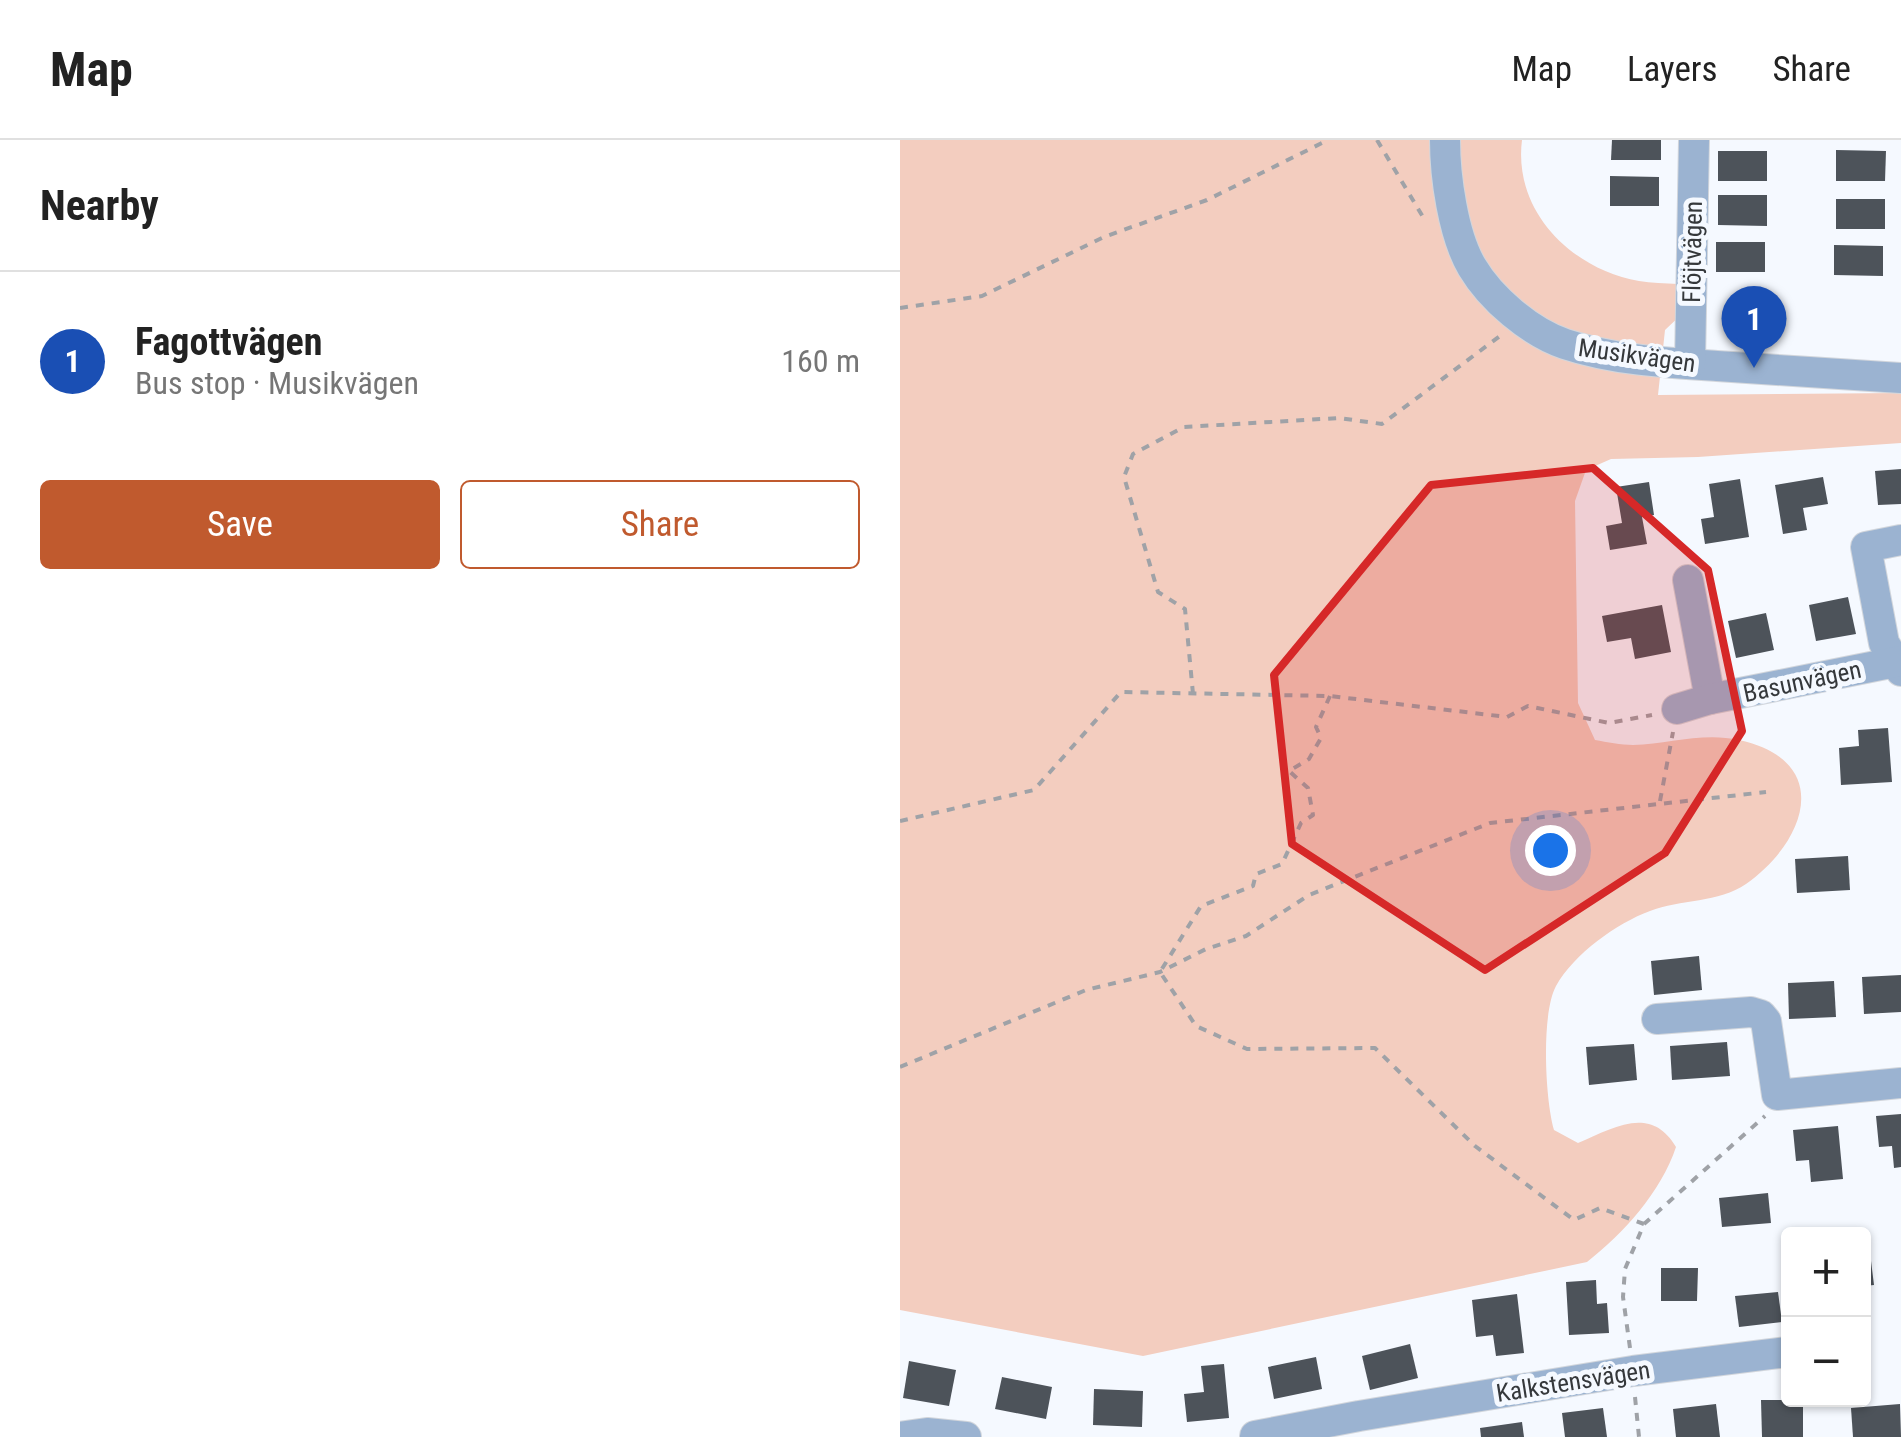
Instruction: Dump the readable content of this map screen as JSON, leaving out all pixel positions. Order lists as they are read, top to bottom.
{
  "streets": {
    "street": [
      "Flöjtvägen",
      "Musikvägen",
      "Basunvägen",
      "Kalkstensvägen"
    ]
  },
  "crossings": [
    ["Flöjtvägen", "Musikvägen"]
  ],
  "page": {
    "header": "Map",
    "nav": ["Map", "Layers", "Share"],
    "heading": "Nearby",
    "list": [
      {
        "mark": "1",
        "name": "Fagottvägen",
        "note": "Bus stop · Musikvägen",
        "value": "160 m"
      }
    ],
    "pins": "1",
    "buttons": ["Save", "Share"],
    "map_buttons": ["+", "−"]
  }
}
